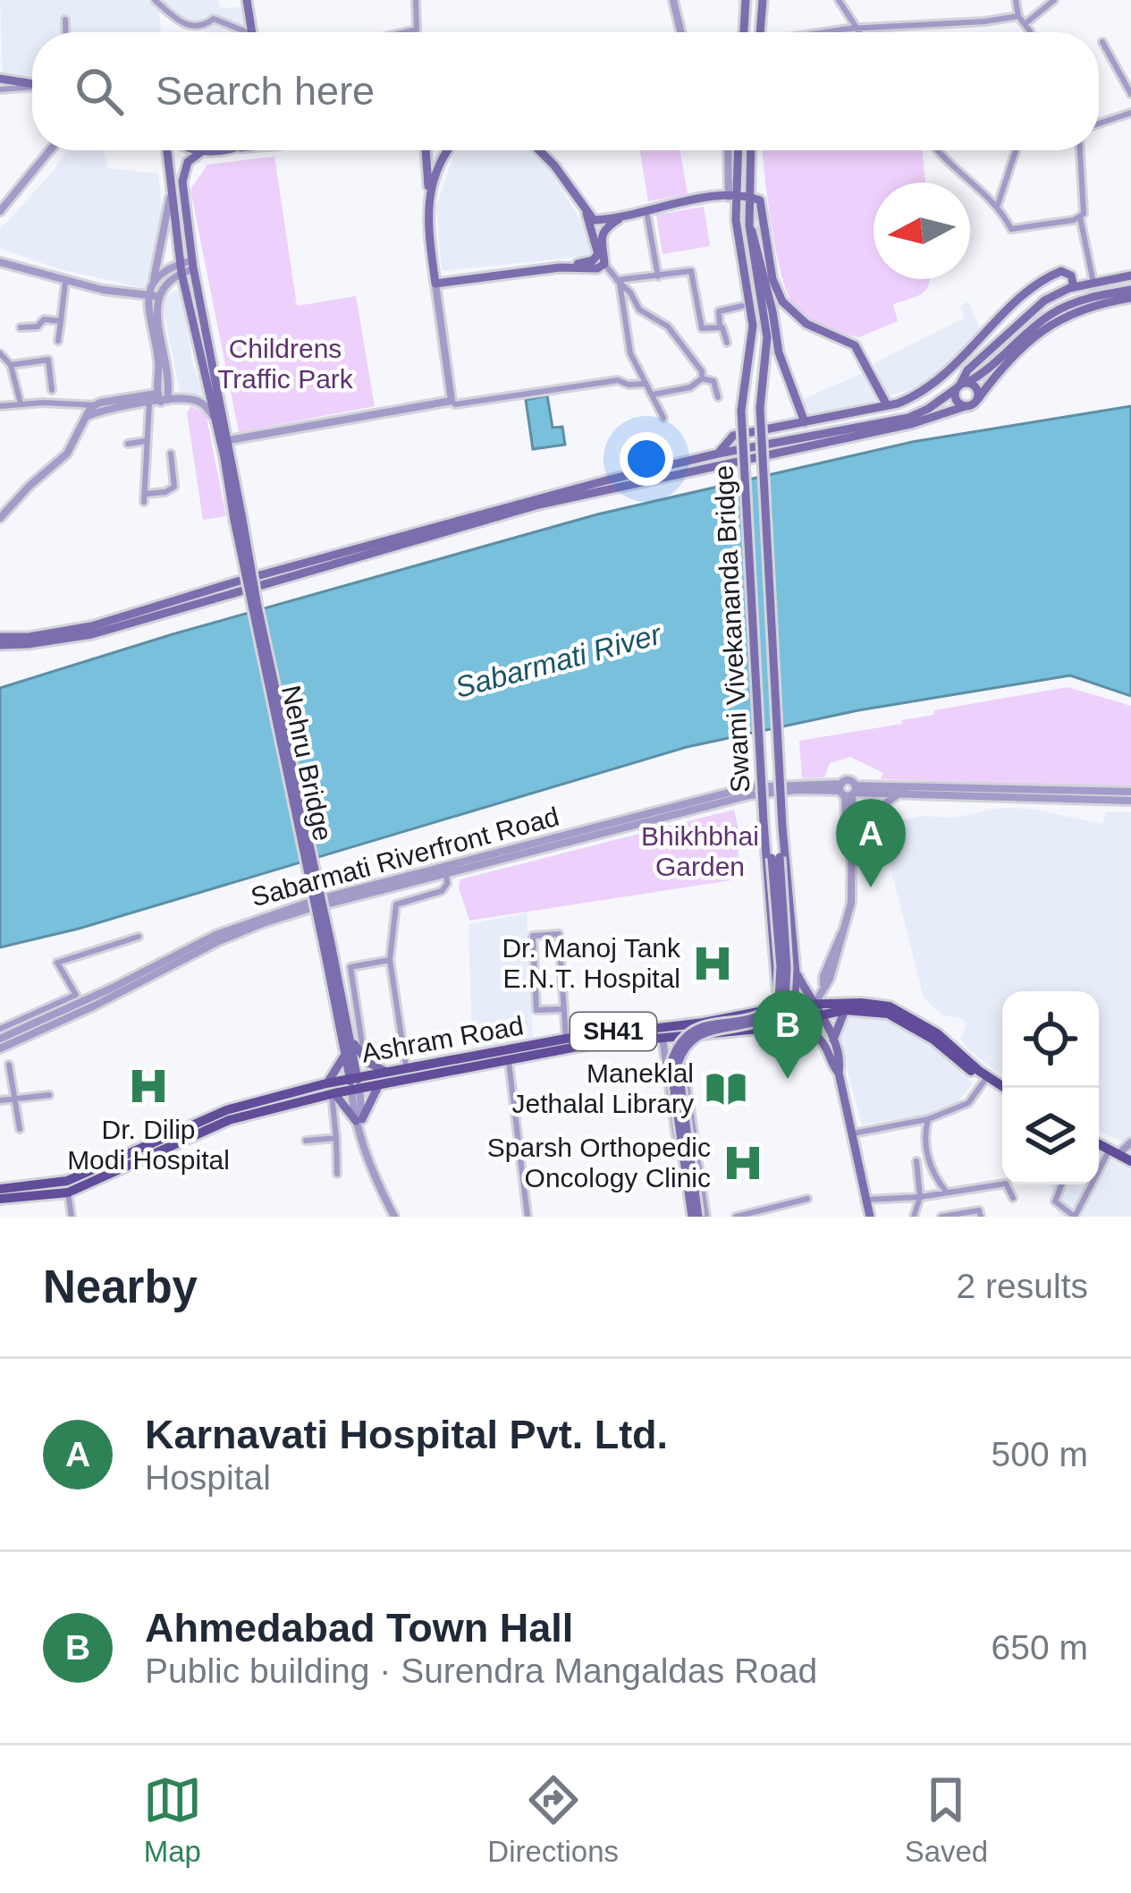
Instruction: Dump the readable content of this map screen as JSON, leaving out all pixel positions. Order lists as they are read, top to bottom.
{
  "streets": {
    "main road": [
      "Swami Vivekananda Bridge",
      "Nehru Bridge",
      "SH41",
      "Ashram Road"
    ],
    "street": ["Sabarmati Riverfront Road"]
  },
  "crossings": [
    ["Nehru Bridge", "Ashram Road"]
  ],
  "water": ["Sabarmati River"],
  "parks": ["Childrens Traffic Park", "Bhikhbhai Garden"],
  "places": {
    "hospital": ["Dr. Manoj Tank E.N.T. Hospital", "Dr. Dilip Modi Hospital", "Sparsh Orthopedic Oncology Clinic"],
    "library": ["Maneklal Jethalal Library"]
  },
  "north": "left",
  "page": {
    "search": "Search here",
    "pins": ["A", "B"],
    "heading": ["Nearby", "2 results"],
    "list": [
      {
        "mark": "A",
        "name": "Karnavati Hospital Pvt. Ltd.",
        "note": "Hospital",
        "value": "500 m"
      },
      {
        "mark": "B",
        "name": "Ahmedabad Town Hall",
        "note": "Public building · Surendra Mangaldas Road",
        "value": "650 m"
      }
    ],
    "nav": ["Map", "Directions", "Saved"]
  }
}
